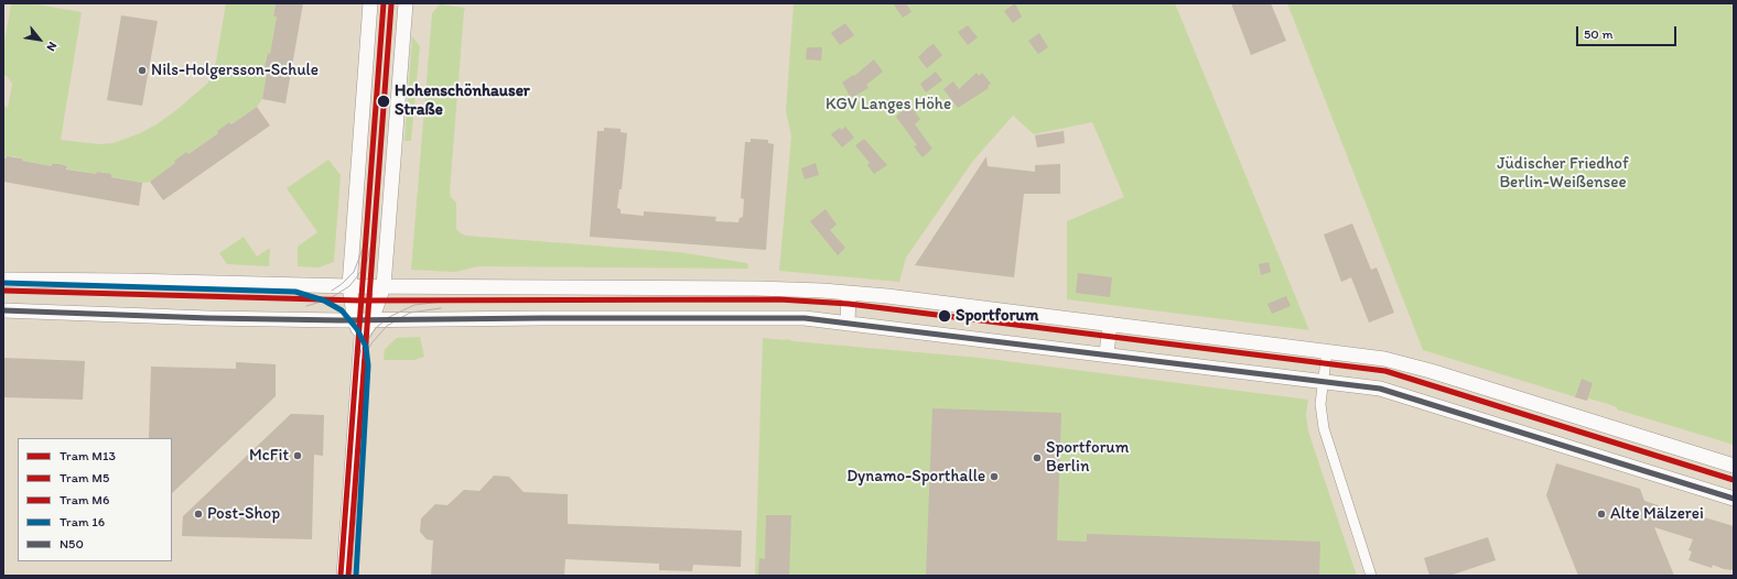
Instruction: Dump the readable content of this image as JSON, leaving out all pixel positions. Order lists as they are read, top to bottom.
{
  "parks": ["KGV Langes Höhe", "Jüdischer Friedhof Berlin-Weißensee"],
  "places": [
    "Nils-Holgersson-Schule",
    "Hohenschönhauser Straße",
    "Sportforum",
    "McFit",
    "Sportforum Berlin",
    "Dynamo-Sporthalle",
    "Post-Shop",
    "Alte Mälzerei"
  ],
  "lines": [
    "tram line M5",
    "tram line M6",
    "tram line 16",
    "tram line M13",
    "transit line N50"
  ],
  "legend": [
    "Tram M13",
    "Tram M5",
    "Tram M6",
    "Tram 16",
    "N50"
  ],
  "scale_bar": "50 m",
  "north": "bottom right"
}
